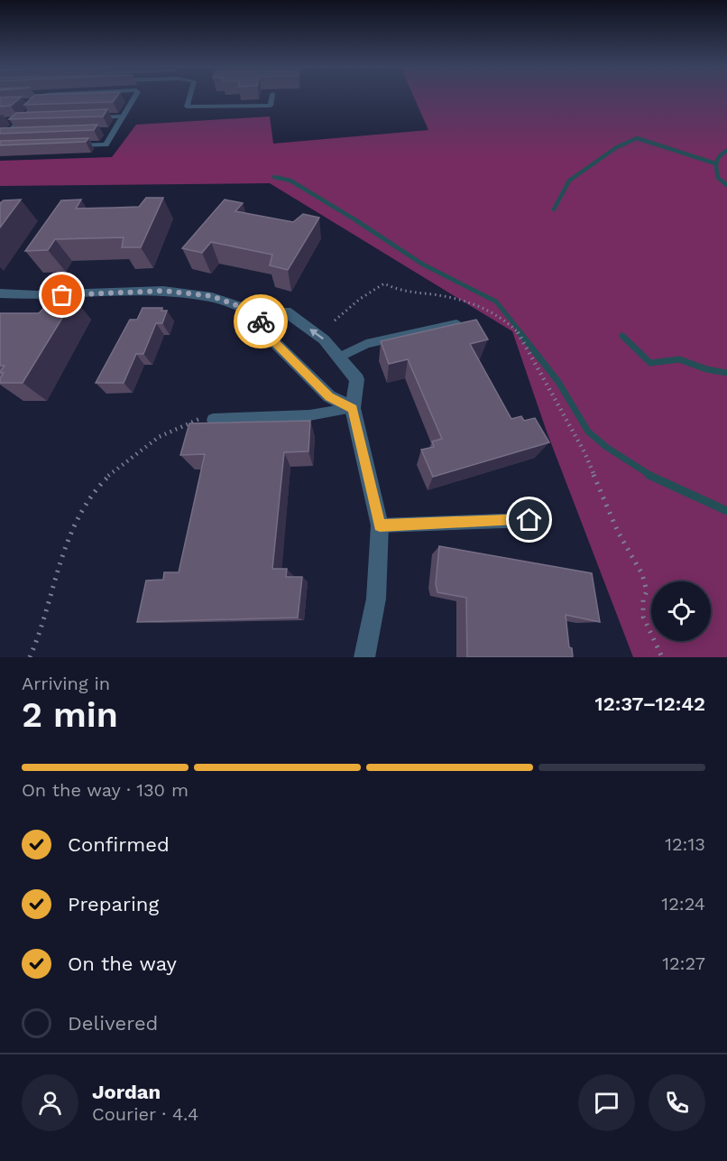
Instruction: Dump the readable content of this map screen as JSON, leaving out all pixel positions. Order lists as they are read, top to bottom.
{
  "page": {
    "heading": ["2 min", "Arriving in", "12:37–12:42"],
    "panel": ["Jordan", "Courier · 4.4"],
    "bar": "On the way · 130 m",
    "list": [
      ["Confirmed", "12:13"],
      ["Preparing", "12:24"],
      ["On the way", "12:27"],
      "Delivered"
    ]
  }
}
